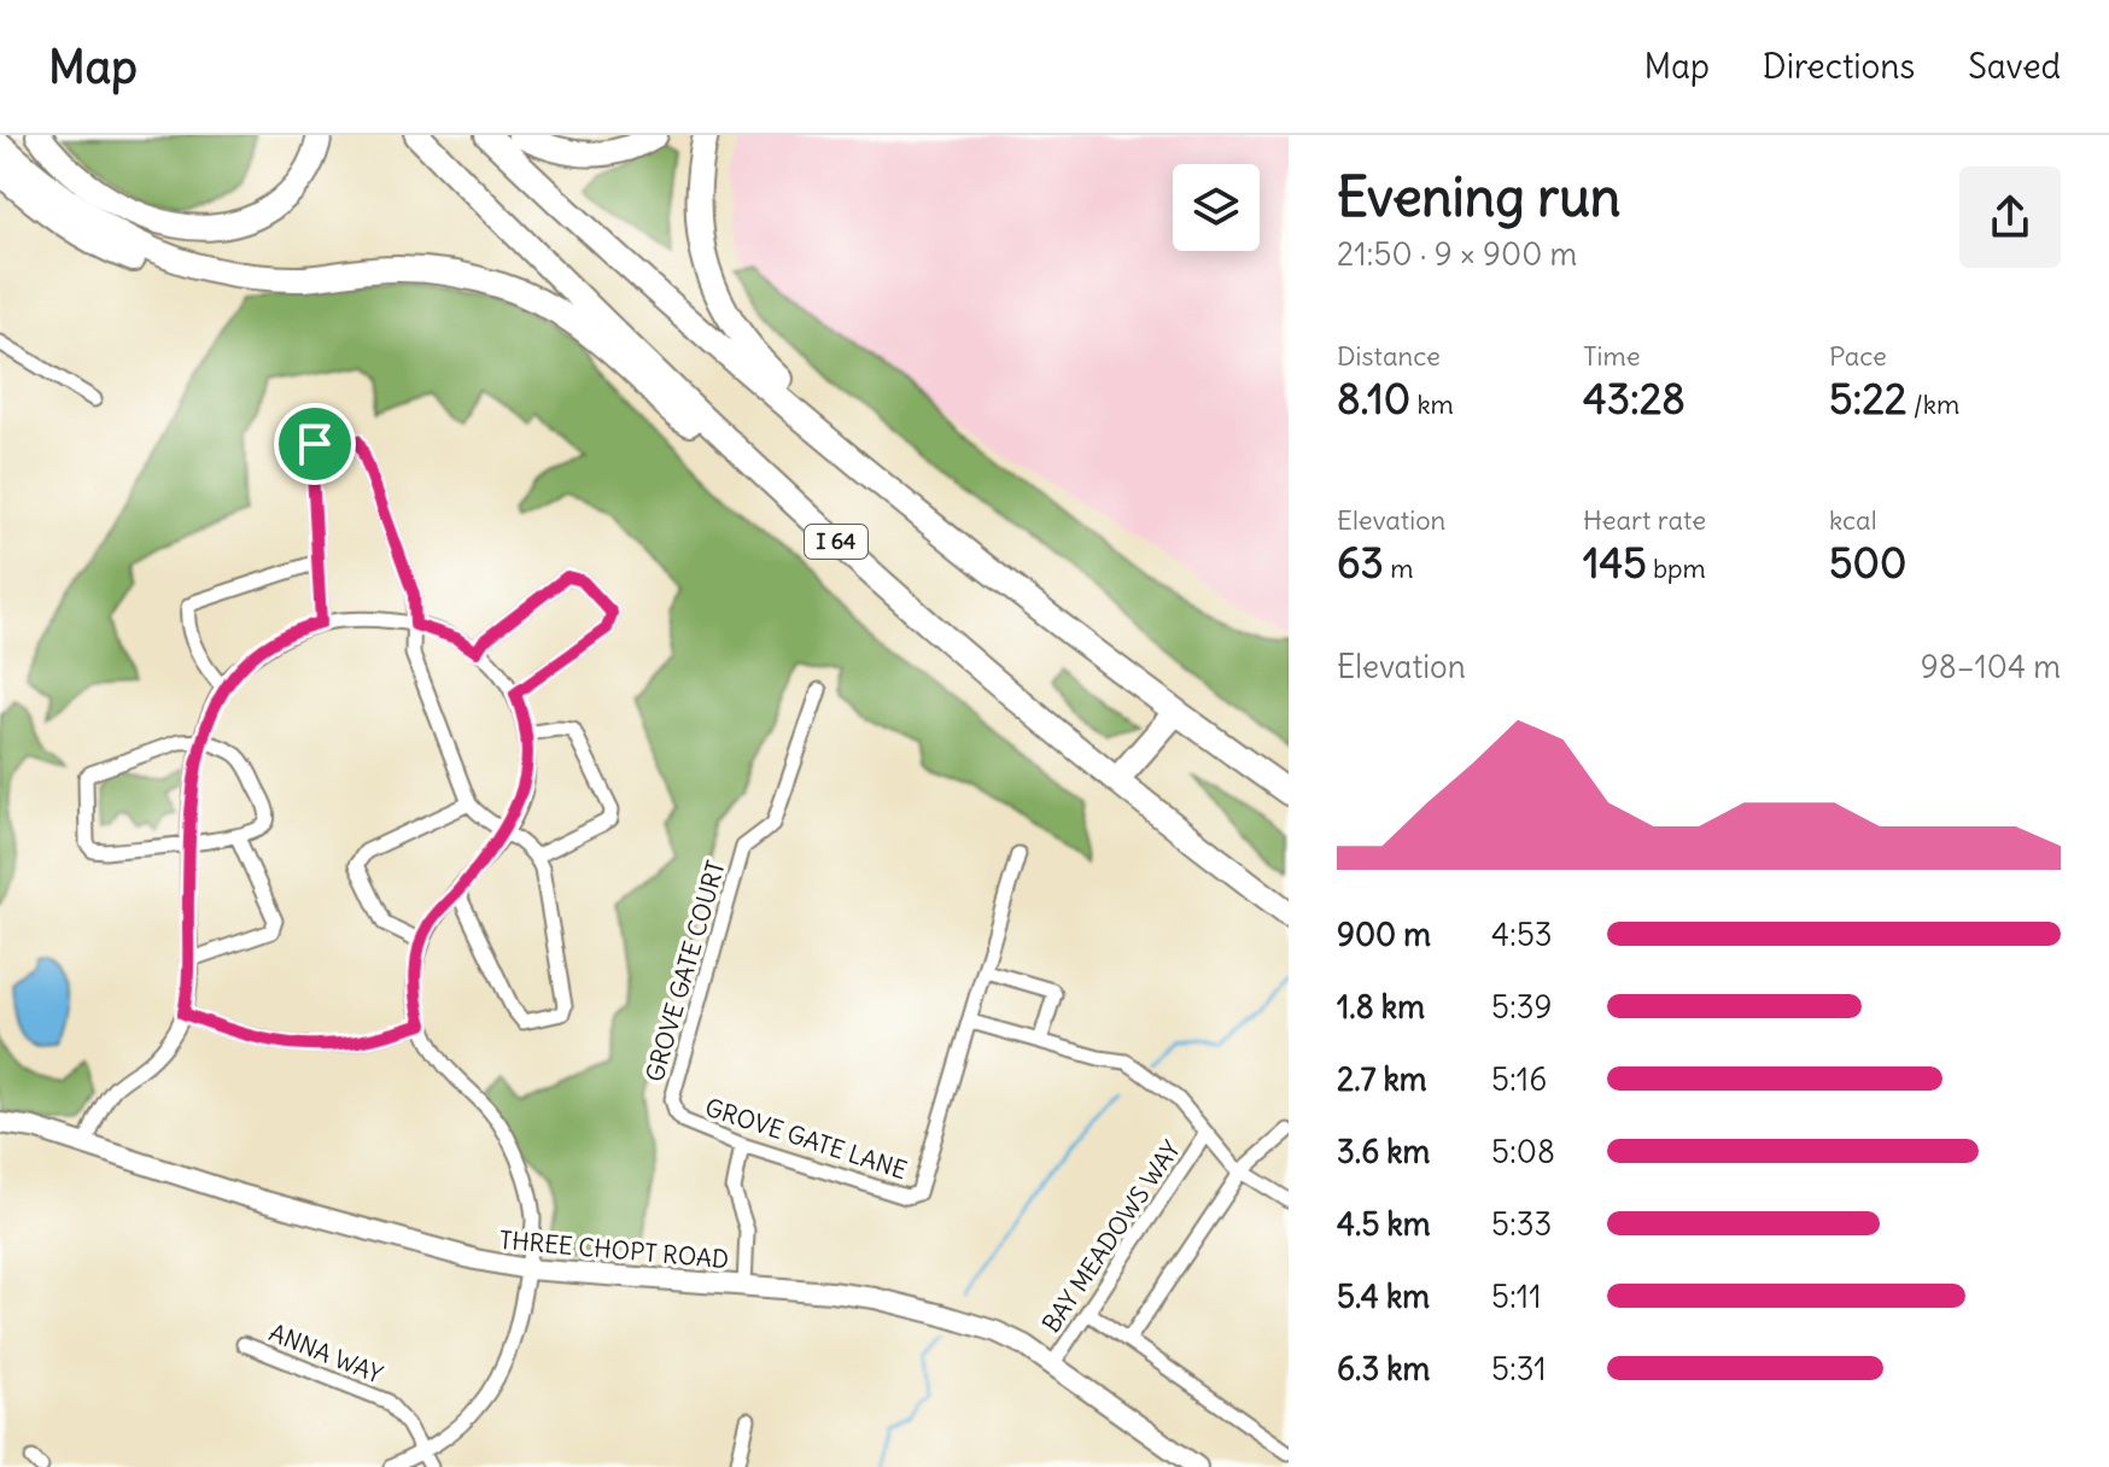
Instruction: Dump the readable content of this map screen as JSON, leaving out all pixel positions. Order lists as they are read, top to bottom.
{
  "streets": {
    "highway": ["I 64"],
    "main road": ["THREE CHOPT ROAD"],
    "street": [
      "GROVE GATE COURT",
      "GROVE GATE LANE",
      "BAY MEADOWS WAY",
      "ANNA WAY"
    ]
  },
  "crossings": [
    ["GROVE GATE COURT", "GROVE GATE LANE"],
    ["BAY MEADOWS WAY", "THREE CHOPT ROAD"]
  ],
  "page": {
    "header": "Map",
    "nav": ["Map", "Directions", "Saved"],
    "heading": ["Evening run", "21:50 · 9 × 900 m"],
    "stats": [
      ["Distance", "8.10 km"],
      ["Time", "43:28"],
      ["Pace", "5:22 /km"],
      ["Elevation", "63 m"],
      ["Heart rate", "145 bpm"],
      ["kcal", "500"]
    ],
    "chart": ["Elevation", "98–104 m"],
    "list": [
      {
        "name": "900 m",
        "note": "4:53"
      },
      {
        "name": "1.8 km",
        "note": "5:39"
      },
      {
        "name": "2.7 km",
        "note": "5:16"
      },
      {
        "name": "3.6 km",
        "note": "5:08"
      },
      {
        "name": "4.5 km",
        "note": "5:33"
      },
      {
        "name": "5.4 km",
        "note": "5:11"
      },
      {
        "name": "6.3 km",
        "note": "5:31"
      }
    ]
  }
}
